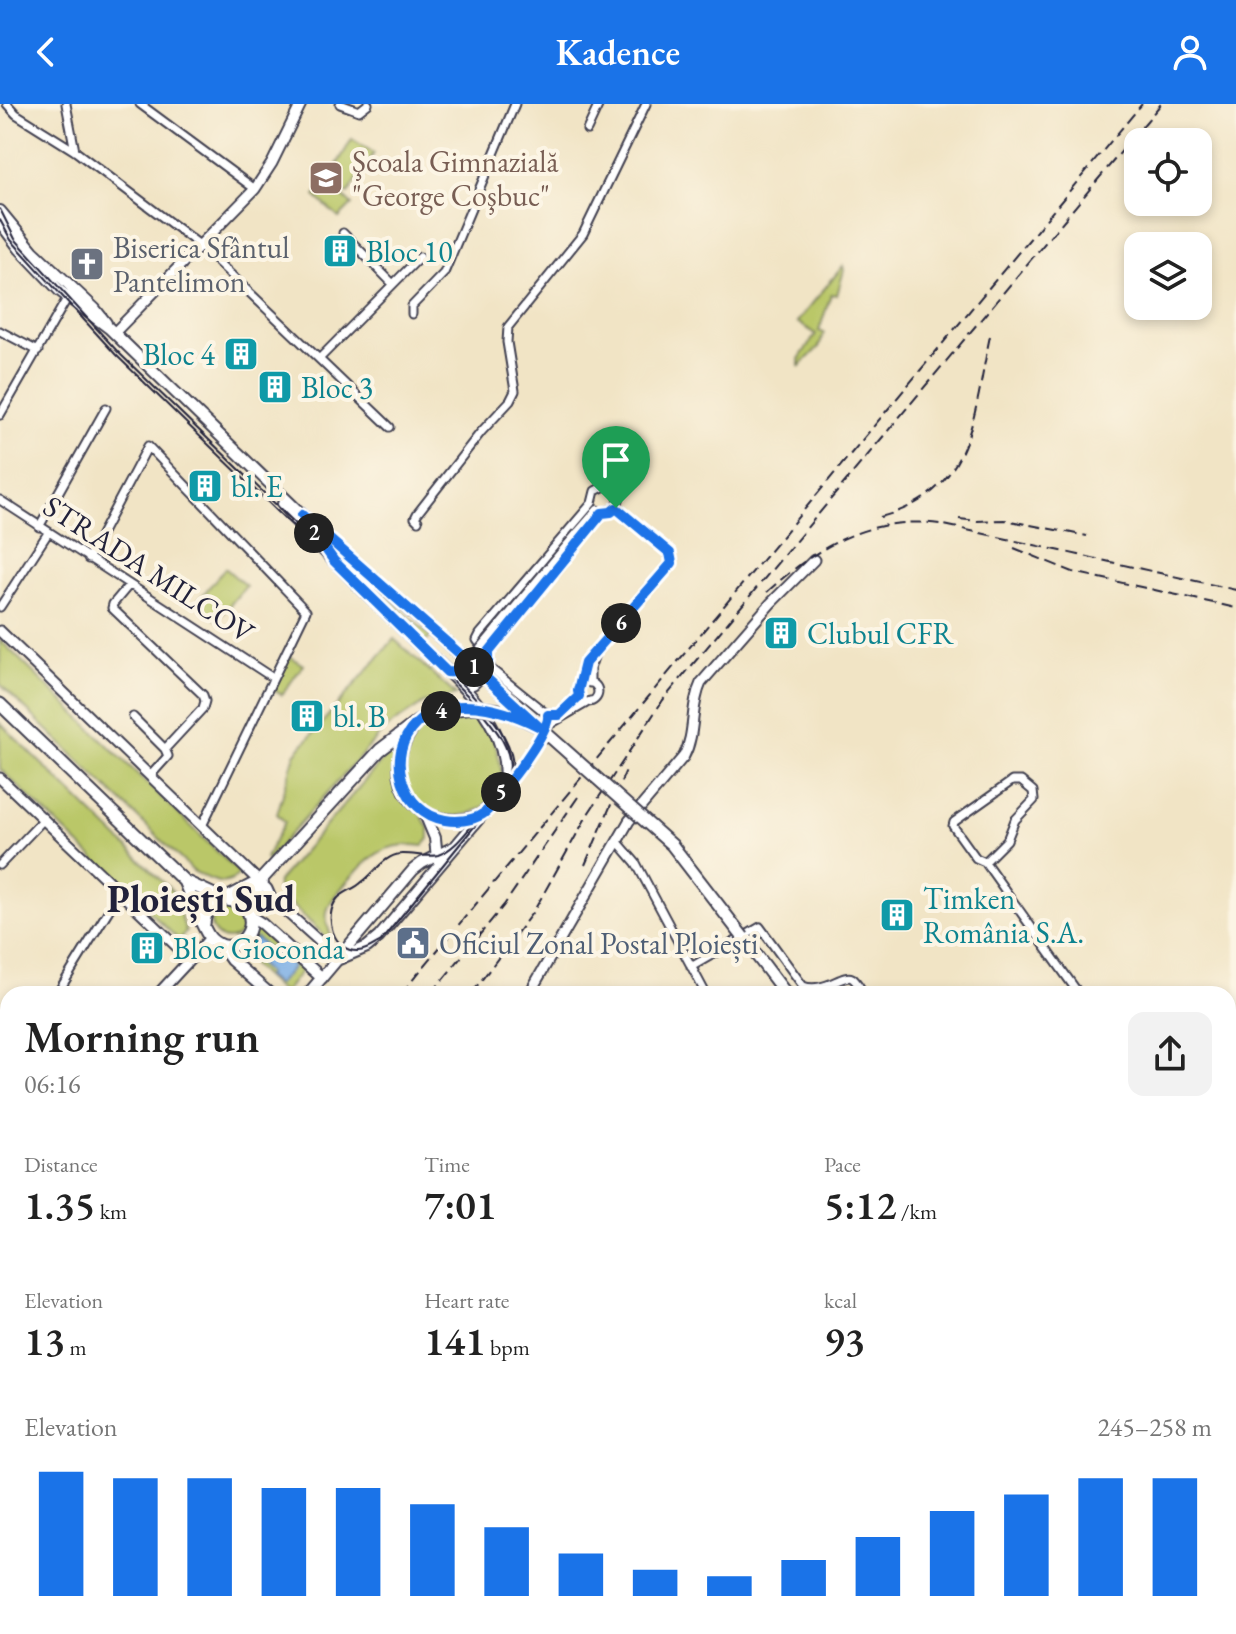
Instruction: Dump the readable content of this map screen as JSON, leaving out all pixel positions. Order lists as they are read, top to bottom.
{
  "streets": {
    "street": ["STRADA MILCOV"]
  },
  "districts": ["Ploiești Sud"],
  "places": {
    "school or university": ["Şcoala Gimnazială \"George Coşbuc\""],
    "building": [
      "Bloc 10",
      "Bloc 4",
      "Bloc 3",
      "bl. E",
      "Clubul CFR",
      "bl. B",
      "Timken România S.A.",
      "Bloc Gioconda"
    ],
    "church": ["Biserica Sfântul Pantelimon"],
    "public building": ["Oficiul Zonal Postal Ploiești"]
  },
  "page": {
    "header": "Kadence",
    "pins": [
      "2",
      "6",
      "1",
      "4",
      "5"
    ],
    "heading": ["Morning run", "06:16"],
    "stats": [
      ["Distance", "1.35 km"],
      ["Time", "7:01"],
      ["Pace", "5:12 /km"],
      ["Elevation", "13 m"],
      ["Heart rate", "141 bpm"],
      ["kcal", "93"]
    ],
    "chart": ["Elevation", "245–258 m"]
  }
}
